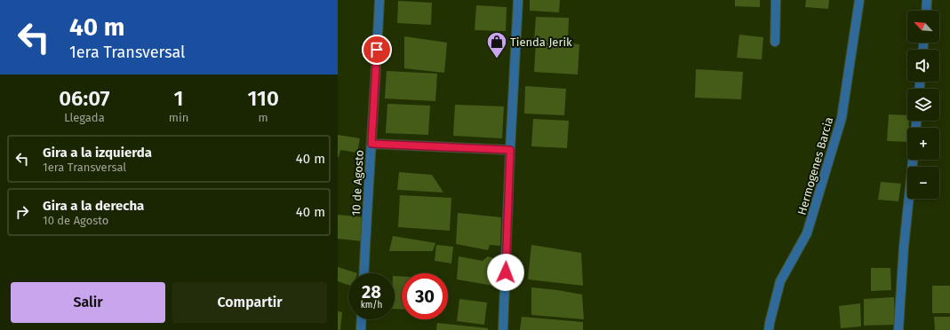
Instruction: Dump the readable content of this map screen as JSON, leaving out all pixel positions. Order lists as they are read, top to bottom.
{
  "streets": {
    "street": ["Hermogenes Barcia", "10 de Agosto"]
  },
  "places": {
    "shop": ["Tienda Jerik"]
  },
  "north": "top left",
  "page": {
    "turn": ["40 m", "1era Transversal"],
    "map_buttons": ["+", "−"],
    "eta": [
      "06:07",
      "Llegada",
      "1",
      "min",
      "110",
      "m"
    ],
    "list": [
      {
        "name": "Gira a la izquierda",
        "note": "1era Transversal",
        "value": "40 m"
      },
      {
        "name": "Gira a la derecha",
        "note": "10 de Agosto",
        "value": "40 m"
      }
    ],
    "speed": "28 km/h",
    "limit": "30",
    "buttons": ["Salir", "Compartir"]
  }
}
